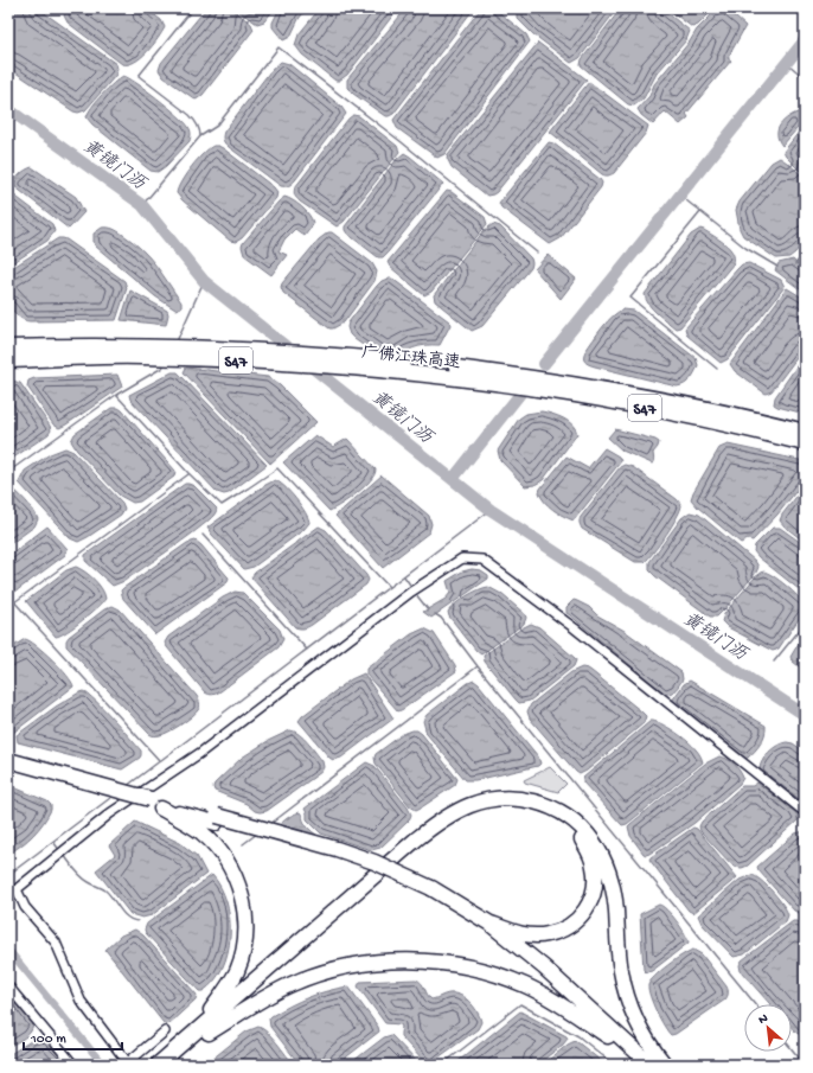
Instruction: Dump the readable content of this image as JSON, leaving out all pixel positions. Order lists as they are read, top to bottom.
{
  "streets": {
    "highway": ["广佛江珠高速", "S47"]
  },
  "water": ["黄镜门沥"],
  "scale_bar": "100 m",
  "north": "top left"
}
